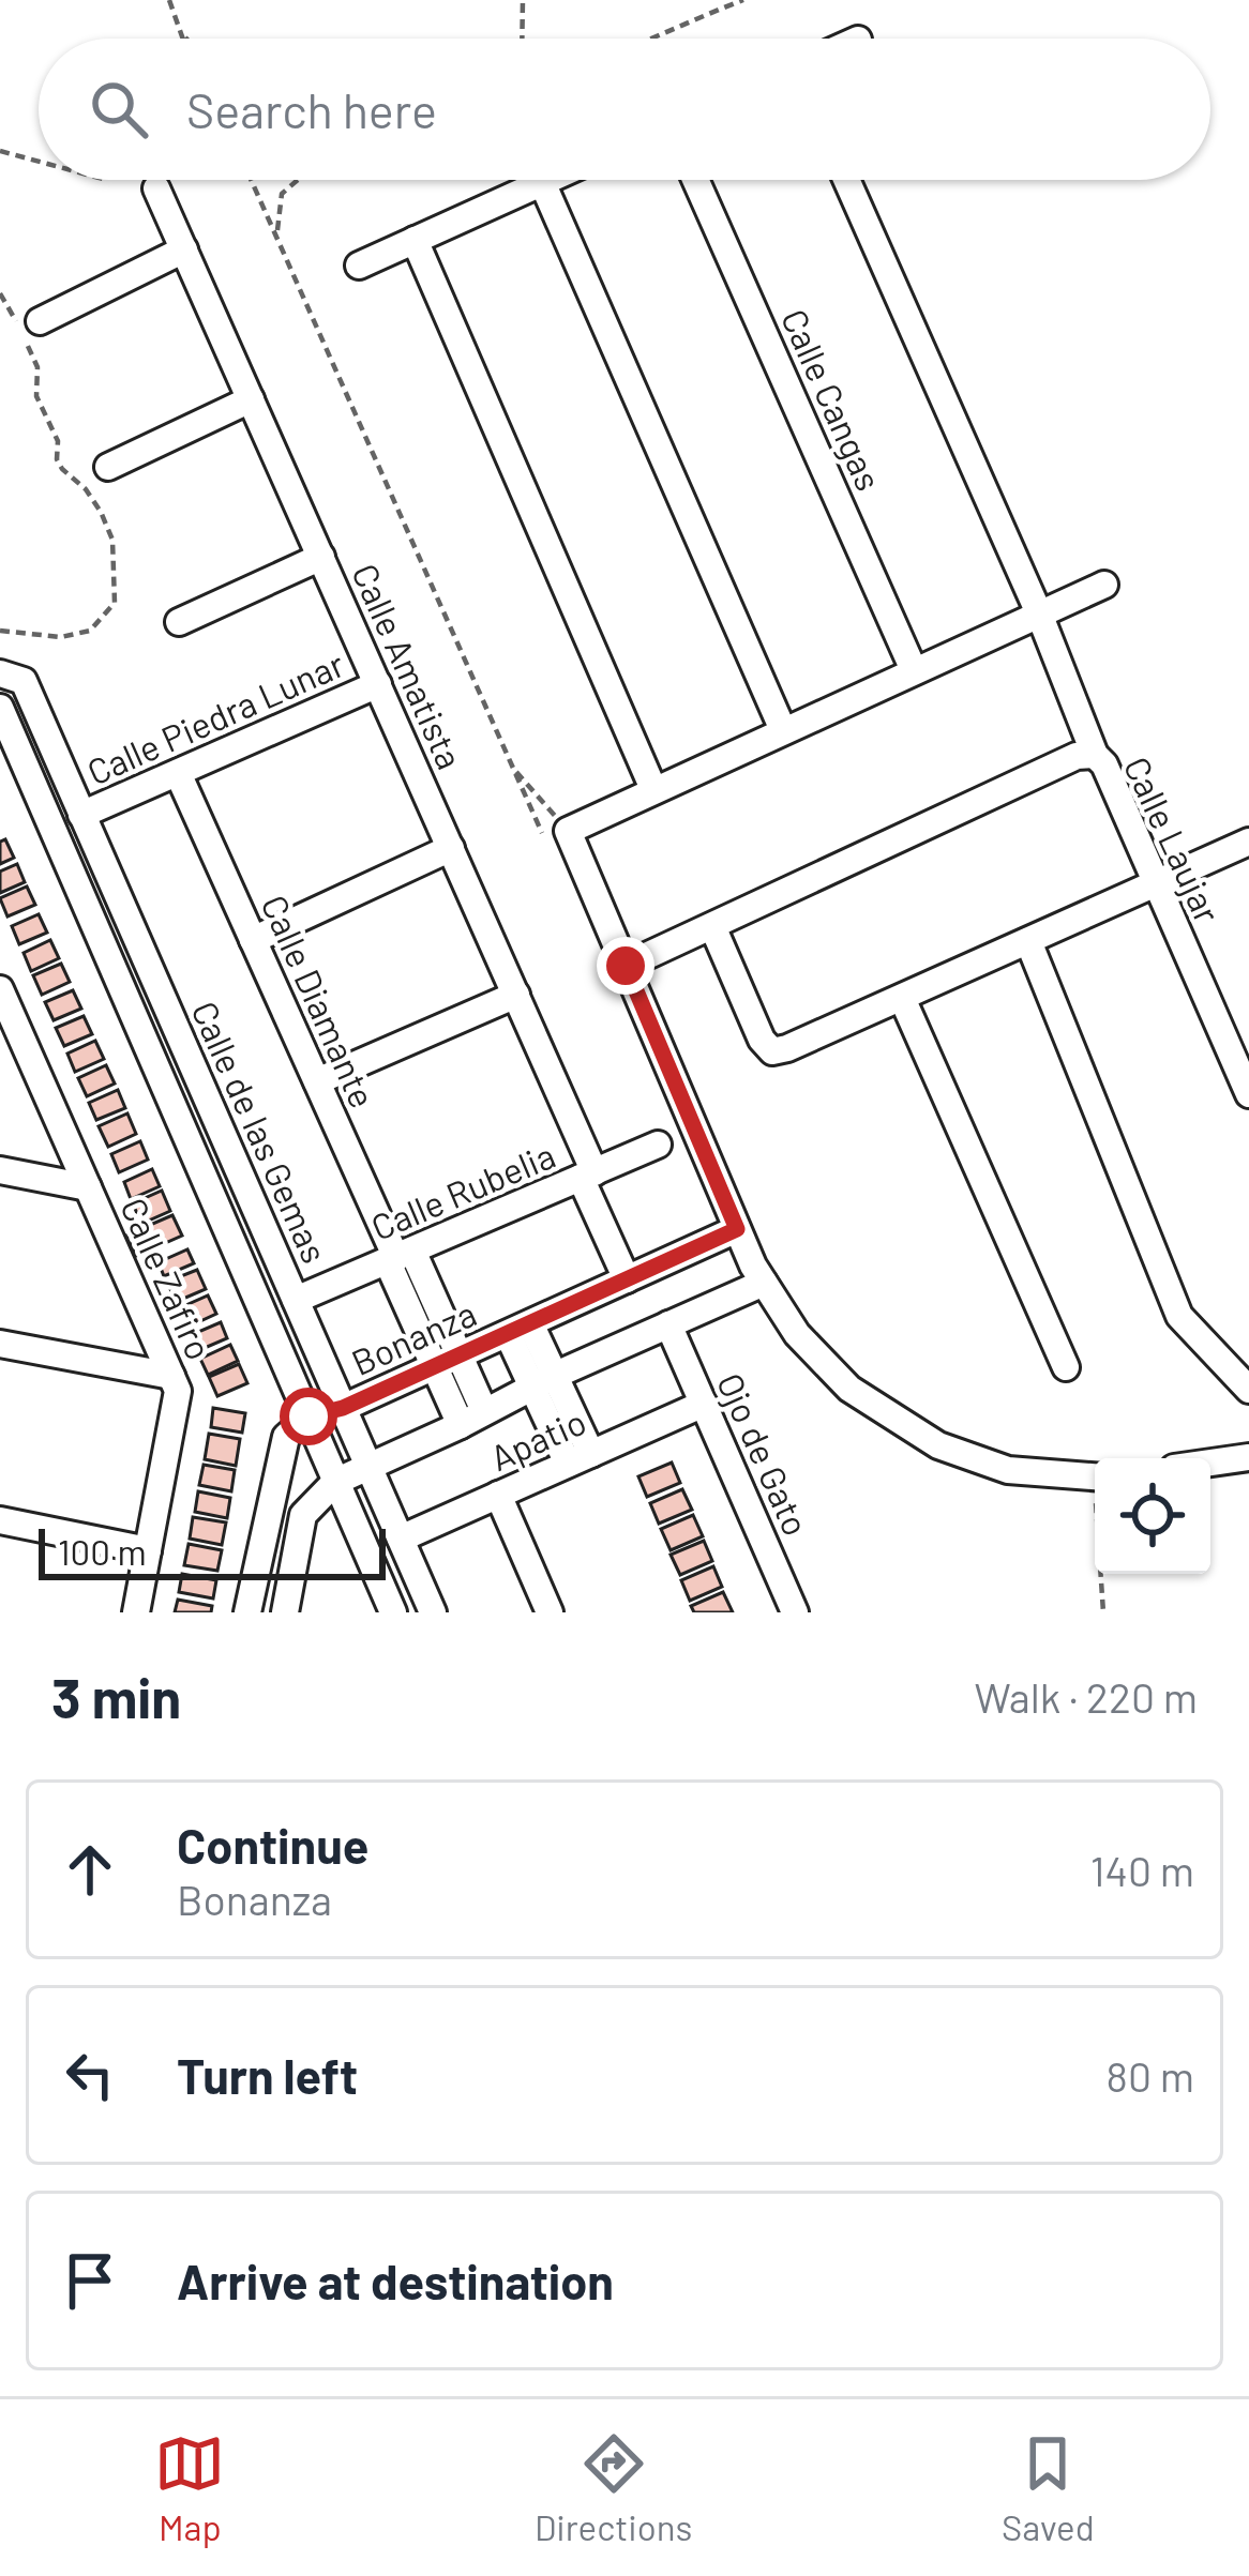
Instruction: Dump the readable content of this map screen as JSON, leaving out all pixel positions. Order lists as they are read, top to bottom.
{
  "streets": {
    "street": [
      "Calle Cangas",
      "Calle Amatista",
      "Calle Piedra Lunar",
      "Calle Laujar",
      "Calle Diamante",
      "Calle de las Gemas",
      "Calle Rubelia",
      "Calle Zafiro",
      "Bonanza",
      "Apatio",
      "Ojo de Gato"
    ]
  },
  "crossings": [
    ["Calle Amatista", "Calle Piedra Lunar"],
    ["Calle Amatista", "Calle Rubelia"],
    ["Calle Amatista", "Bonanza"],
    ["Calle Piedra Lunar", "Calle Diamante"],
    ["Calle Piedra Lunar", "Calle de las Gemas"],
    ["Calle Diamante", "Calle Rubelia"],
    ["Calle Diamante", "Bonanza"],
    ["Calle de las Gemas", "Calle Rubelia"],
    ["Calle de las Gemas", "Bonanza"],
    ["Calle de las Gemas", "Apatio"],
    ["Apatio", "Ojo de Gato"]
  ],
  "scale_bar": "100 m",
  "page": {
    "search": "Search here",
    "scale": "100 m",
    "heading": ["3 min", "Walk · 220 m"],
    "list": [
      ["Continue", "Bonanza", "140 m"],
      ["Turn left", "80 m"],
      "Arrive at destination"
    ],
    "nav": ["Map", "Directions", "Saved"]
  }
}
